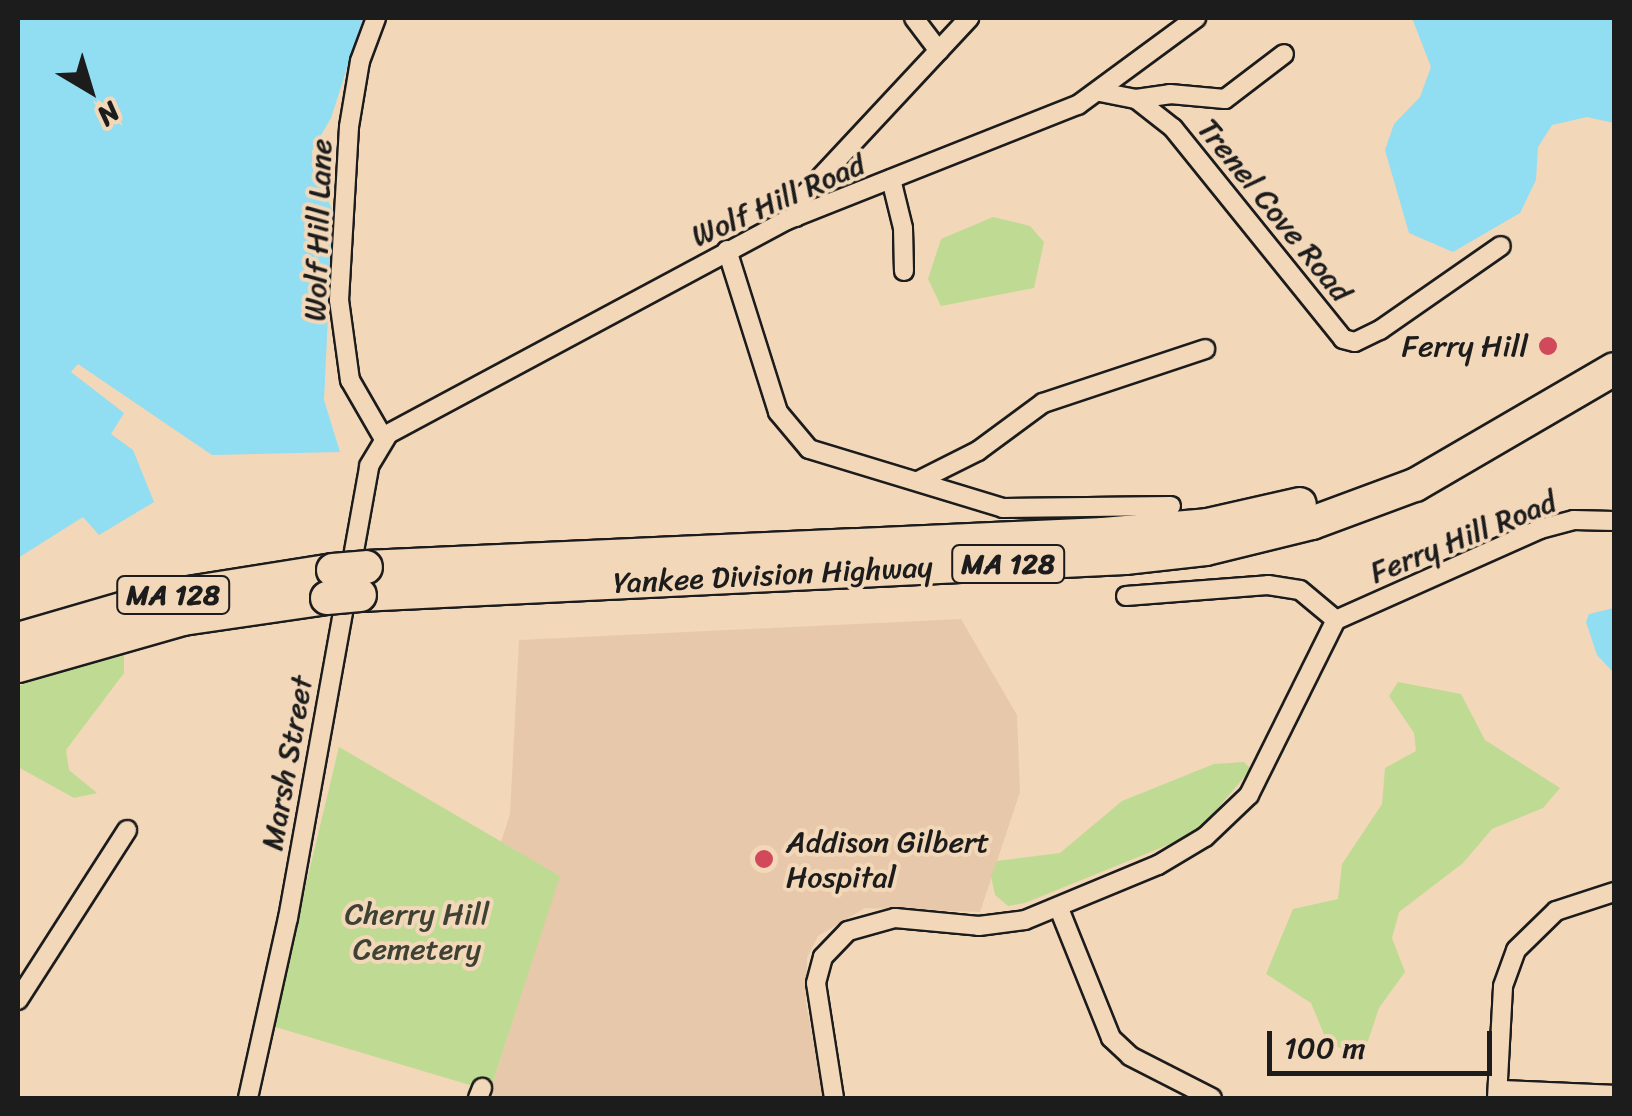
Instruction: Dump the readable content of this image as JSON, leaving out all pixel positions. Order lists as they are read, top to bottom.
{
  "streets": {
    "highway": ["MA 128", "Yankee Division Highway"],
    "street": [
      "Wolf Hill Road",
      "Trenel Cove Road",
      "Wolf Hill Lane",
      "Ferry Hill Road",
      "Marsh Street"
    ]
  },
  "crossings": [
    ["Wolf Hill Road", "Trenel Cove Road"],
    ["Wolf Hill Road", "Wolf Hill Lane"],
    ["Wolf Hill Road", "Marsh Street"],
    ["Wolf Hill Lane", "Marsh Street"]
  ],
  "parks": ["Cherry Hill Cemetery"],
  "places": ["Ferry Hill", "Addison Gilbert Hospital"],
  "scale_bar": "100 m",
  "north": "bottom right"
}
